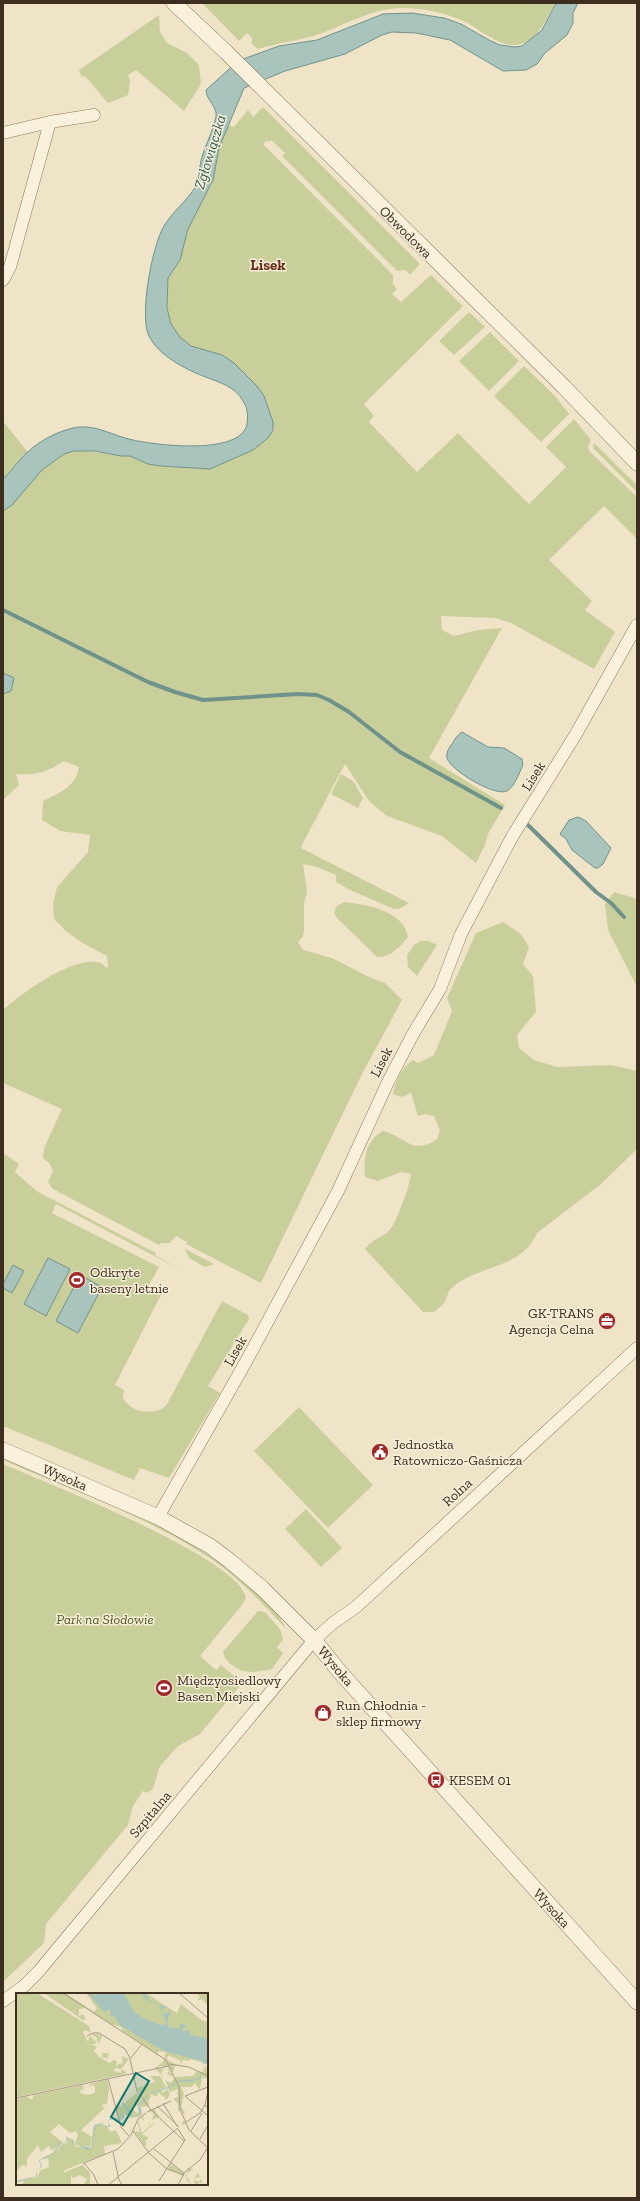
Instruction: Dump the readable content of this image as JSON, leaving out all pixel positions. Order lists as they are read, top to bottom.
{
  "streets": {
    "street": [
      "Obwodowa",
      "Lisek",
      "Wysoka",
      "Rolna",
      "Szpitalna"
    ]
  },
  "crossings": [
    ["Lisek", "Wysoka"],
    ["Wysoka", "Rolna"],
    ["Wysoka", "Szpitalna"],
    ["Rolna", "Szpitalna"]
  ],
  "districts": ["Lisek"],
  "water": ["Zgłowiączka"],
  "parks": ["Park na Słodowie"],
  "places": {
    "sports": ["Odkryte baseny letnie", "Międzyosiedlowy Basen Miejski"],
    "office": ["GK-TRANS Agencja Celna"],
    "public building": ["Jednostka Ratowniczo-Gaśnicza"],
    "shop": ["Run Chłodnia - sklep firmowy"],
    "bus stop": ["KESEM 01"]
  }
}
